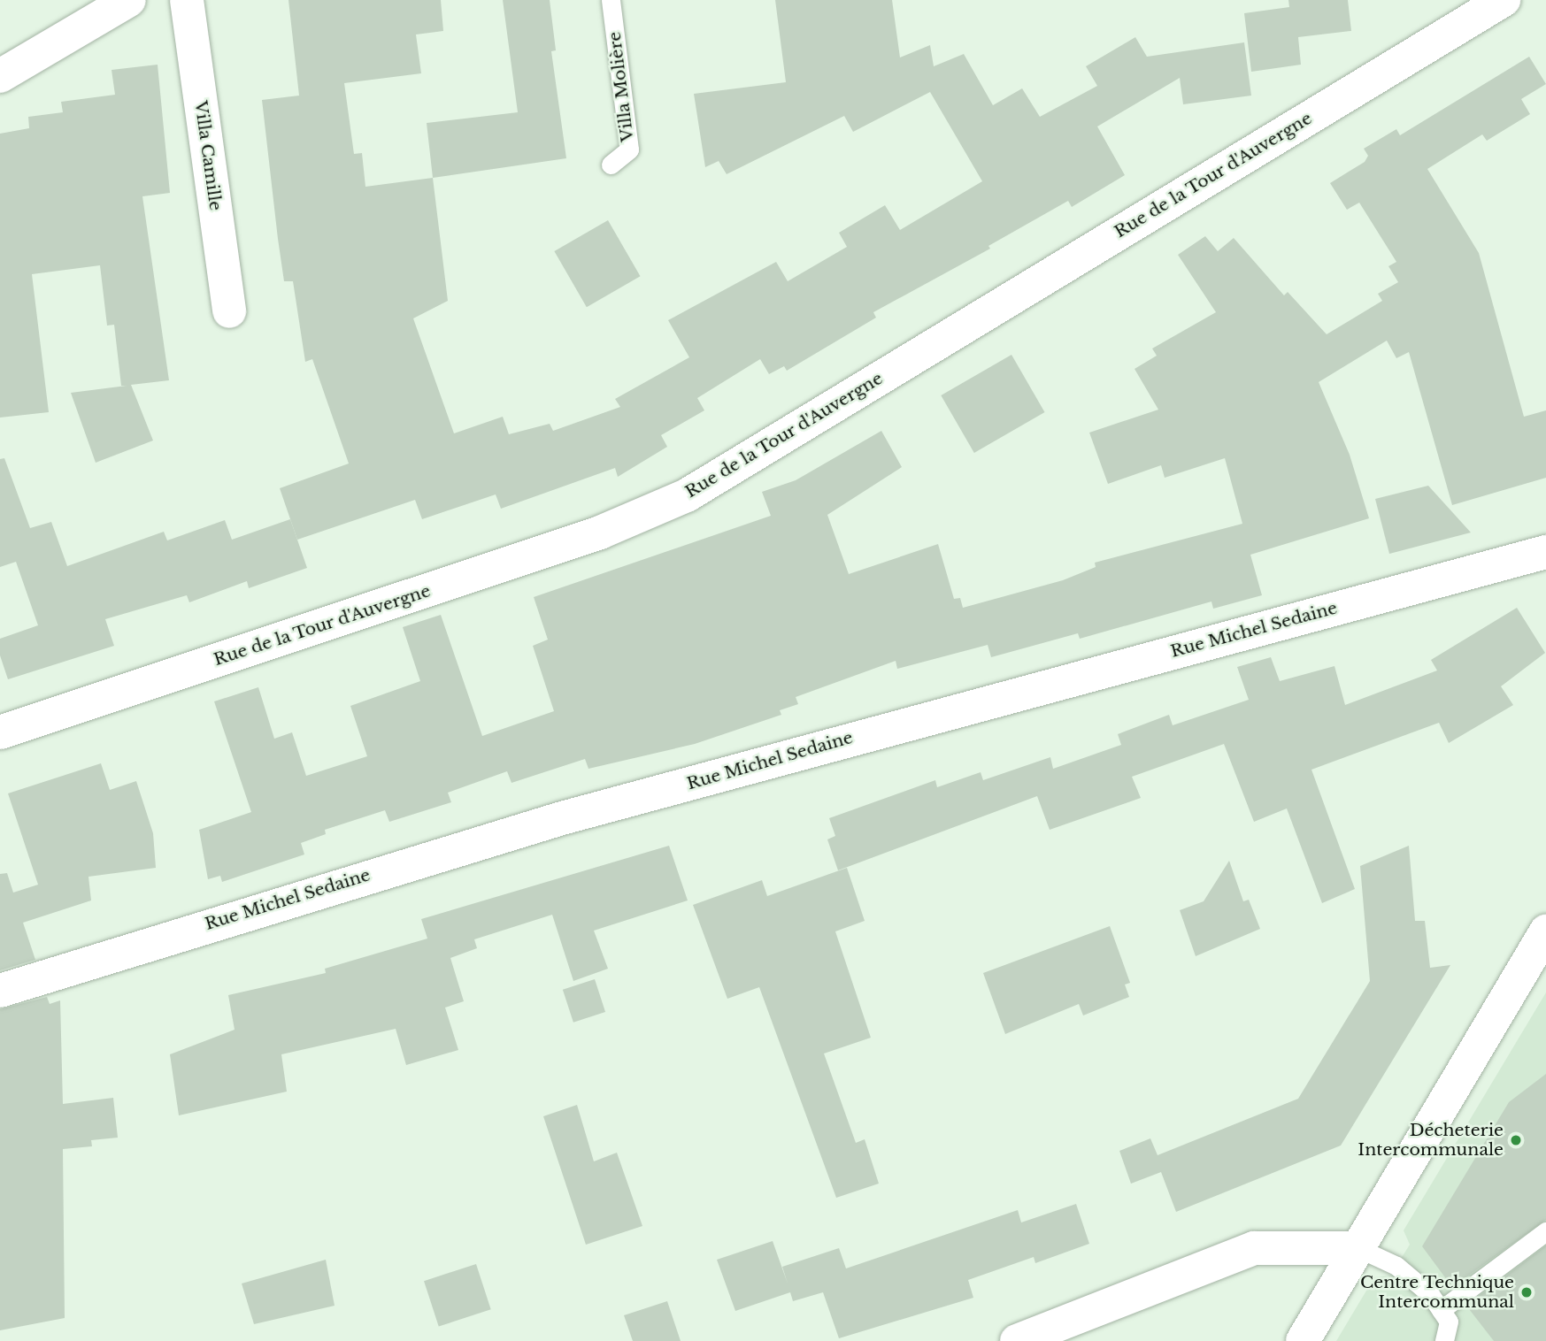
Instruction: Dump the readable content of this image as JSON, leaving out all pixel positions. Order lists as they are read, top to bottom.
{
  "streets": {
    "street": ["Villa Camille", "Rue de la Tour d'Auvergne", "Rue Michel Sedaine"],
    "lane": ["Villa Molière"]
  },
  "places": ["Décheterie Intercommunale", "Centre Technique Intercommunal"]
}
